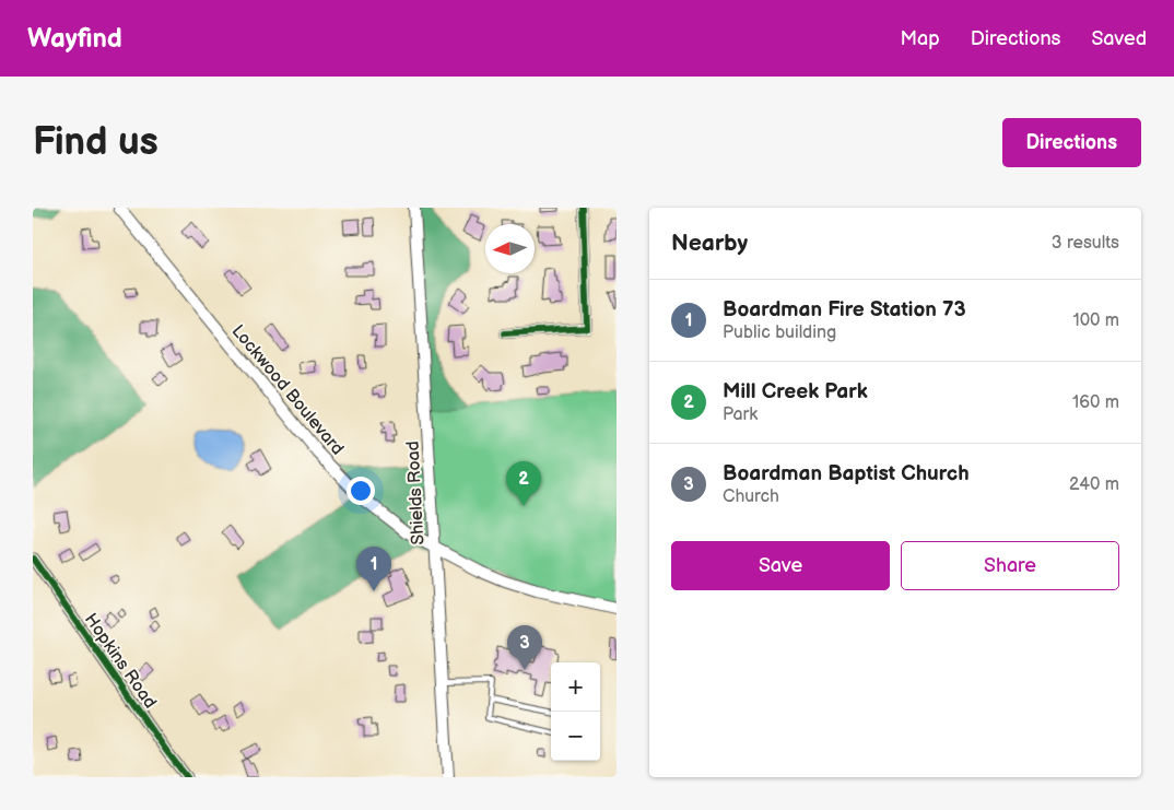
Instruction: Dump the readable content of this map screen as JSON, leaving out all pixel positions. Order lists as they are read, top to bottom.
{
  "streets": {
    "main road": ["Lockwood Boulevard", "Shields Road"],
    "street": ["Hopkins Road"]
  },
  "crossings": [
    ["Lockwood Boulevard", "Shields Road"]
  ],
  "north": "left",
  "page": {
    "header": "Wayfind",
    "nav": ["Map", "Directions", "Saved"],
    "buttons": [
      "Directions",
      ["Save", "Share"]
    ],
    "title": "Find us",
    "heading": ["Nearby", "3 results"],
    "list": [
      {
        "mark": "1",
        "name": "Boardman Fire Station 73",
        "note": "Public building",
        "value": "100 m"
      },
      {
        "mark": "2",
        "name": "Mill Creek Park",
        "note": "Park",
        "value": "160 m"
      },
      {
        "mark": "3",
        "name": "Boardman Baptist Church",
        "note": "Church",
        "value": "240 m"
      }
    ],
    "pins": ["2", "1", "3"],
    "map_buttons": ["+", "−"]
  }
}
